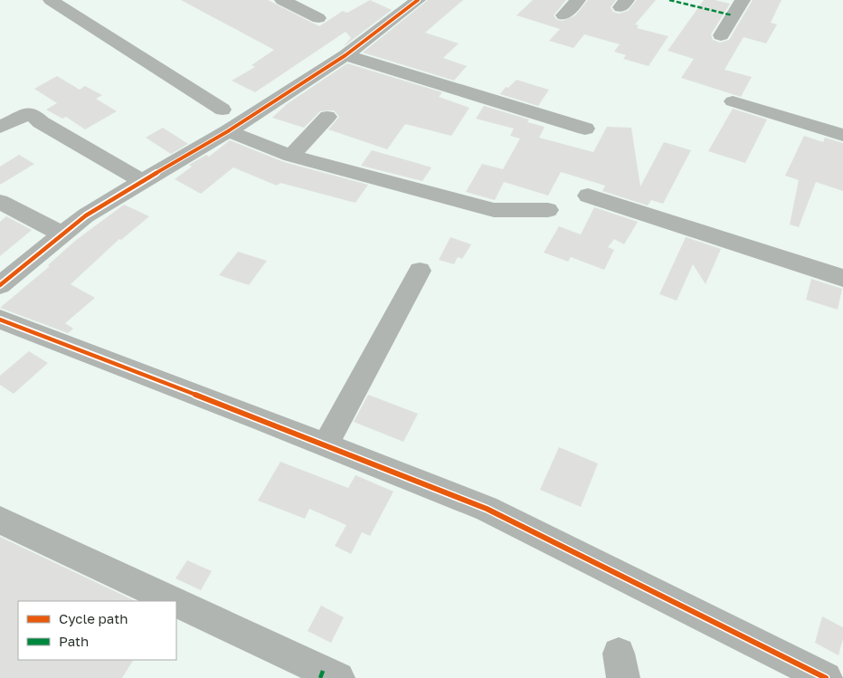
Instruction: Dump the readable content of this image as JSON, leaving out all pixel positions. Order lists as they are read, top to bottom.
{
  "legend": ["Cycle path", "Path"]
}
